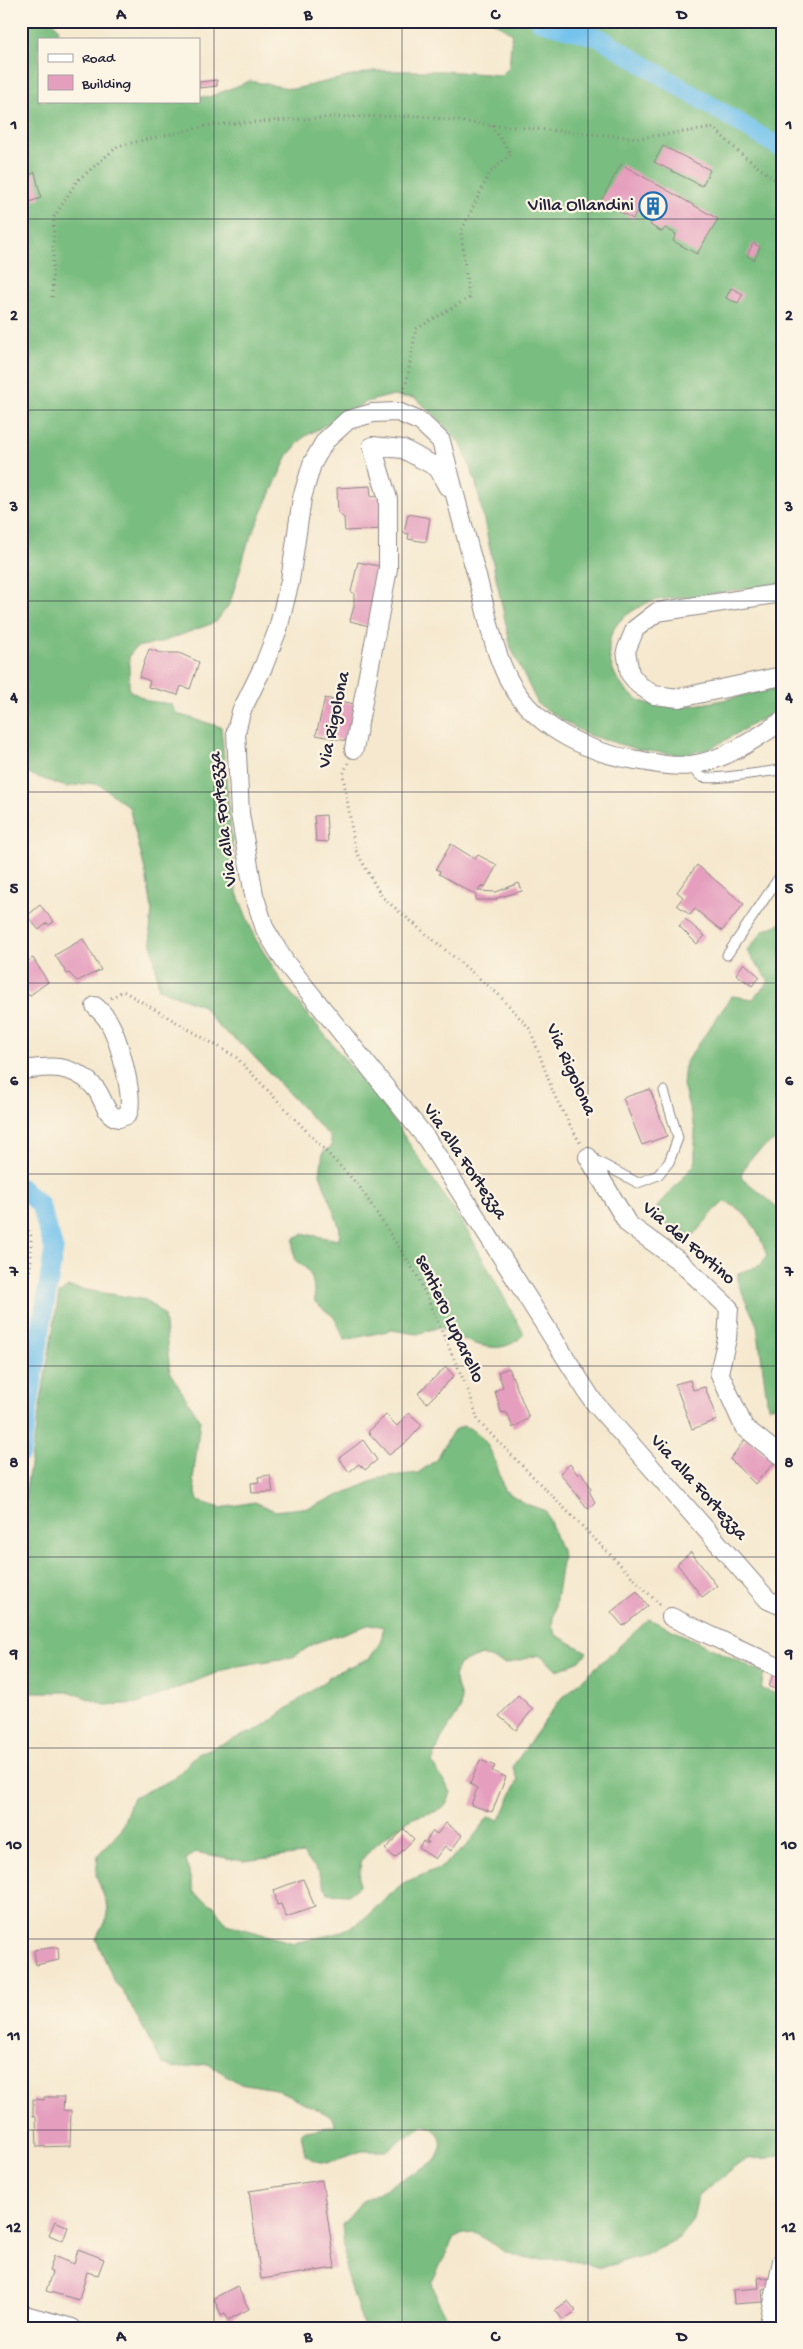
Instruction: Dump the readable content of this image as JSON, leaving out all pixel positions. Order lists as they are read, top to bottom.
{
  "streets": {
    "street": ["Via Rigolona", "Via alla Fortezza", "Via del Fortino"],
    "path": ["sentiero Luparello"]
  },
  "crossings": [
    ["Via Rigolona", "Via alla Fortezza"],
    ["Via Rigolona", "Via del Fortino"]
  ],
  "places": {
    "building": ["Villa Ollandini"]
  },
  "legend": ["Road", "Building"],
  "grid": {
    "columns": [
      "A",
      "B",
      "C",
      "D"
    ],
    "rows": [
      "1",
      "2",
      "3",
      "4",
      "5",
      "6",
      "7",
      "8",
      "9",
      "10",
      "11",
      "12"
    ]
  }
}
